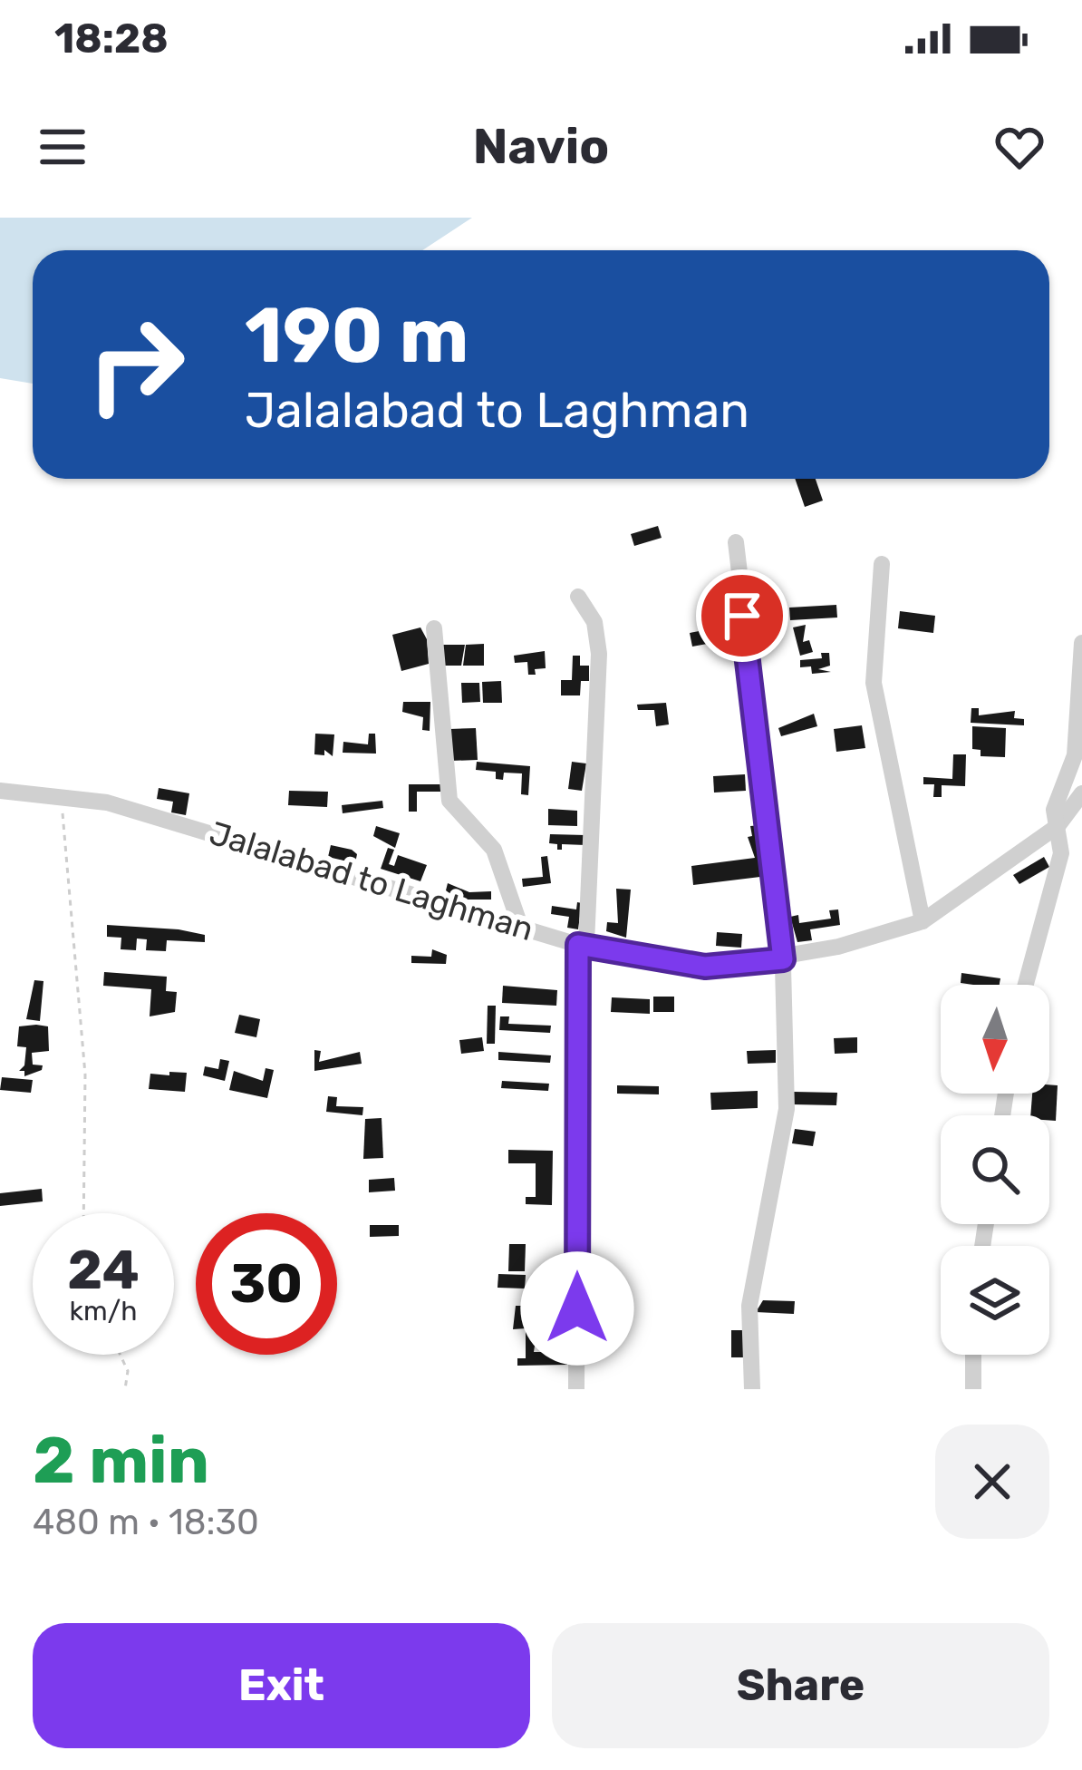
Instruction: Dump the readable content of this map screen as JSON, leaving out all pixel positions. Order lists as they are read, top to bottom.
{
  "streets": {
    "street": ["Jalalabad to Laghman"]
  },
  "north": "bottom",
  "page": {
    "status": "18:28",
    "header": "Navio",
    "turn": ["190 m", "Jalalabad to Laghman"],
    "speed": "24 km/h",
    "limit": "30",
    "heading": ["2 min", "480 m · 18:30"],
    "buttons": ["Exit", "Share"]
  }
}
